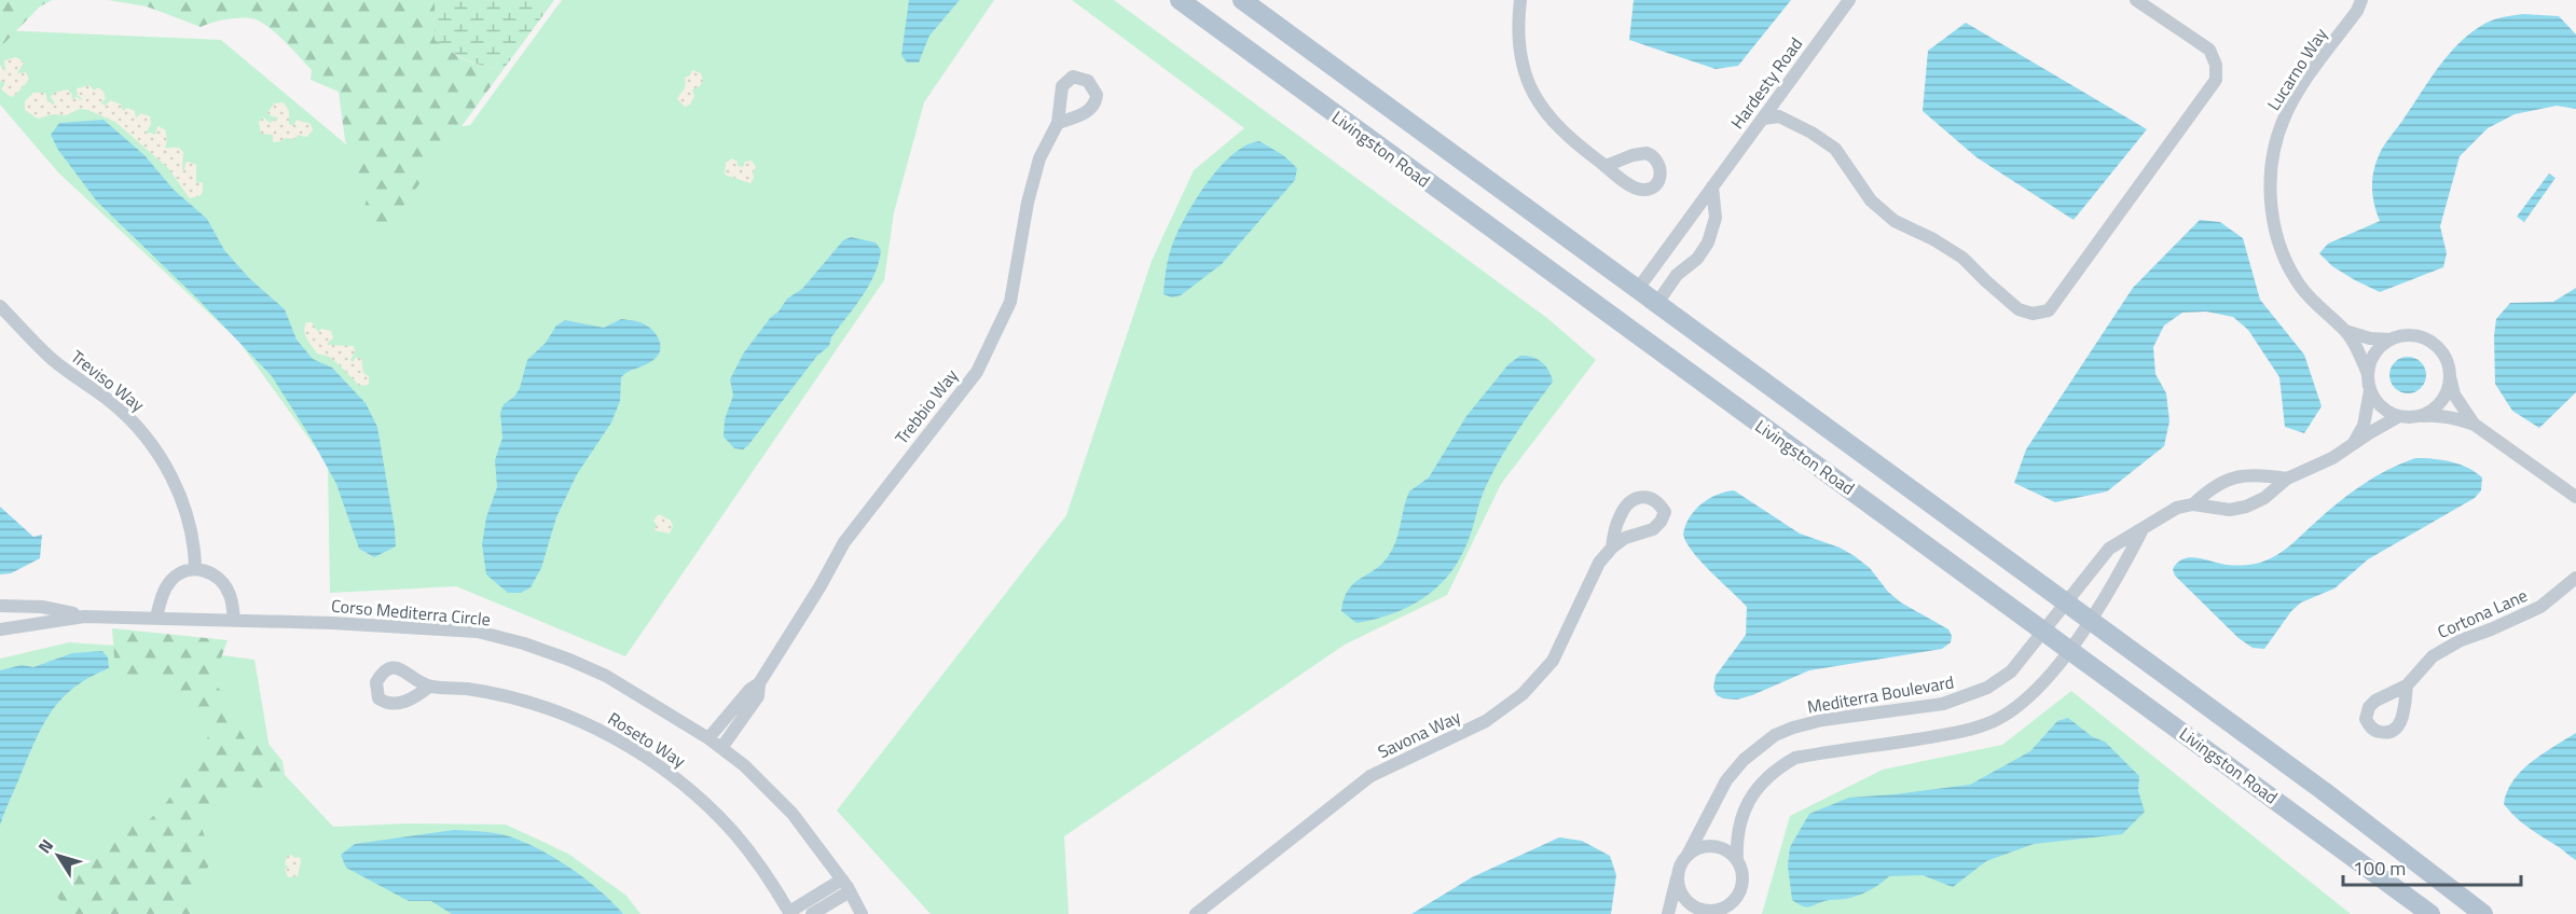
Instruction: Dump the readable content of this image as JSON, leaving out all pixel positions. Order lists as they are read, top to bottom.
{
  "streets": {
    "main road": ["Livingston Road"],
    "street": [
      "Lucarno Way",
      "Hardesty Road",
      "Treviso Way",
      "Trebbio Way",
      "Corso Mediterra Circle",
      "Cortona Lane",
      "Mediterra Boulevard",
      "Savona Way",
      "Roseto Way"
    ]
  },
  "crossings": [
    ["Hardesty Road", "Livingston Road"],
    ["Livingston Road", "Mediterra Boulevard"],
    ["Trebbio Way", "Corso Mediterra Circle"],
    ["Corso Mediterra Circle", "Roseto Way"]
  ],
  "scale_bar": "100 m",
  "north": "top left"
}
